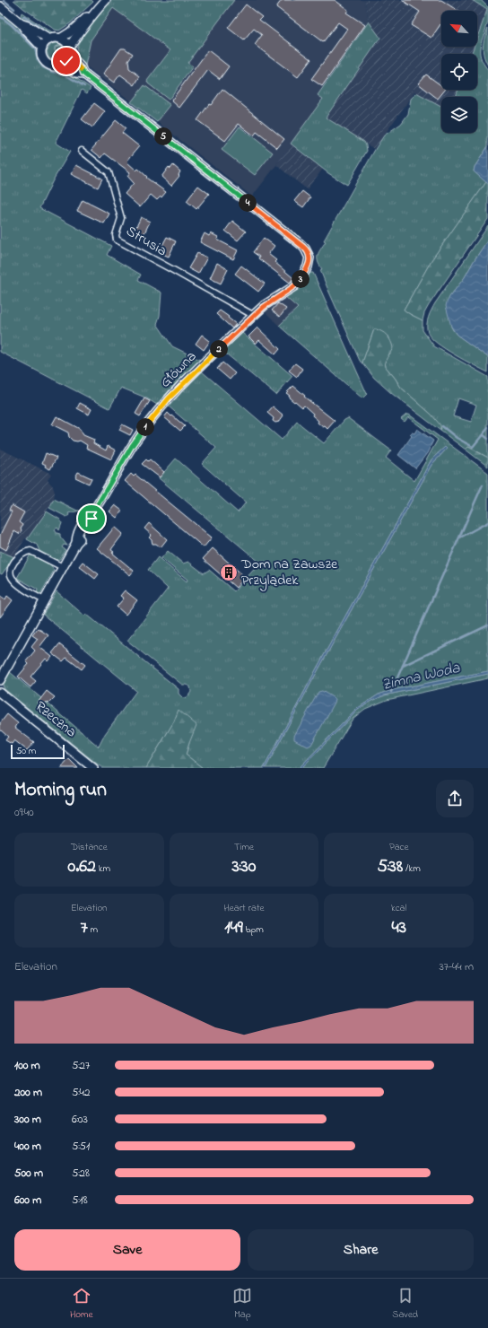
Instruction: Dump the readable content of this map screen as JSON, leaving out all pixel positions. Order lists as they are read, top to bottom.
{
  "streets": {
    "street": ["Strusia", "Główna", "Rzeczna"]
  },
  "crossings": [
    ["Strusia", "Główna"]
  ],
  "water": ["Zimna Woda"],
  "places": {
    "building": ["Dom na Zawsze Przylądek"]
  },
  "scale_bar": "50 m",
  "north": "top left",
  "page": {
    "pins": [
      "5",
      "4",
      "3",
      "2",
      "1"
    ],
    "scale": "50 m",
    "heading": ["Morning run", "09:40"],
    "stats": [
      ["Distance", "0.62 km"],
      ["Time", "3:30"],
      ["Pace", "5:38 /km"],
      ["Elevation", "7 m"],
      ["Heart rate", "149 bpm"],
      ["kcal", "43"]
    ],
    "chart": ["Elevation", "37–44 m"],
    "list": [
      {
        "name": "100 m",
        "note": "5:27"
      },
      {
        "name": "200 m",
        "note": "5:42"
      },
      {
        "name": "300 m",
        "note": "6:03"
      },
      {
        "name": "400 m",
        "note": "5:51"
      },
      {
        "name": "500 m",
        "note": "5:28"
      },
      {
        "name": "600 m",
        "note": "5:18"
      }
    ],
    "buttons": ["Save", "Share"],
    "tabs": ["Home", "Map", "Saved"]
  }
}
